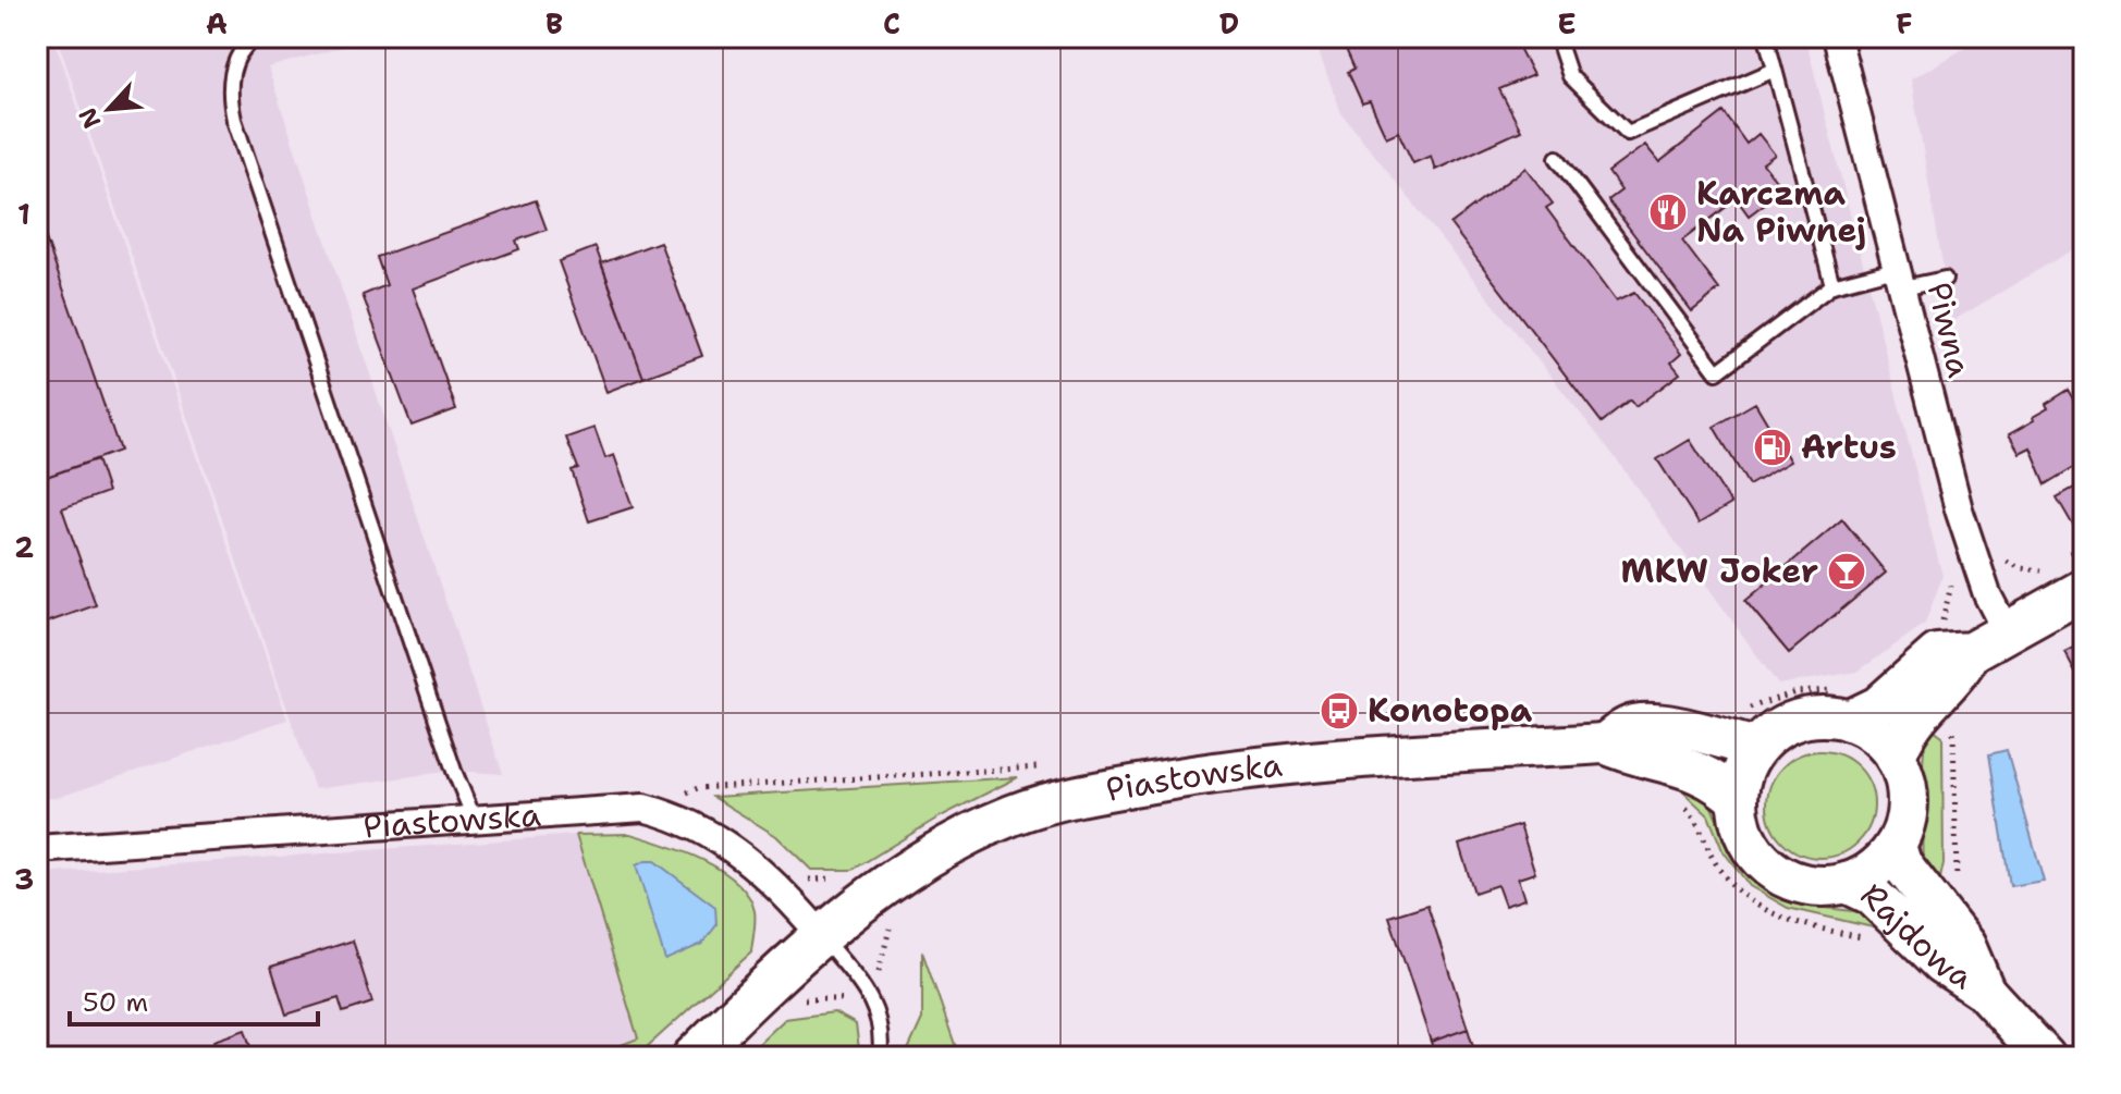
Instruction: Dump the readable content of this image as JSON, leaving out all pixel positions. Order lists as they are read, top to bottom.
{
  "streets": {
    "street": ["Piwna", "Piastowska", "Rajdowa"]
  },
  "crossings": [
    ["Piastowska", "Rajdowa"]
  ],
  "places": {
    "restaurant": ["Karczma Na Piwnej"],
    "fuel station": ["Artus"],
    "bar": ["MKW Joker"],
    "bus stop": ["Konotopa"]
  },
  "scale_bar": "50 m",
  "north": "bottom left",
  "grid": {
    "columns": [
      "A",
      "B",
      "C",
      "D",
      "E",
      "F"
    ],
    "rows": ["1", "2", "3"]
  }
}
